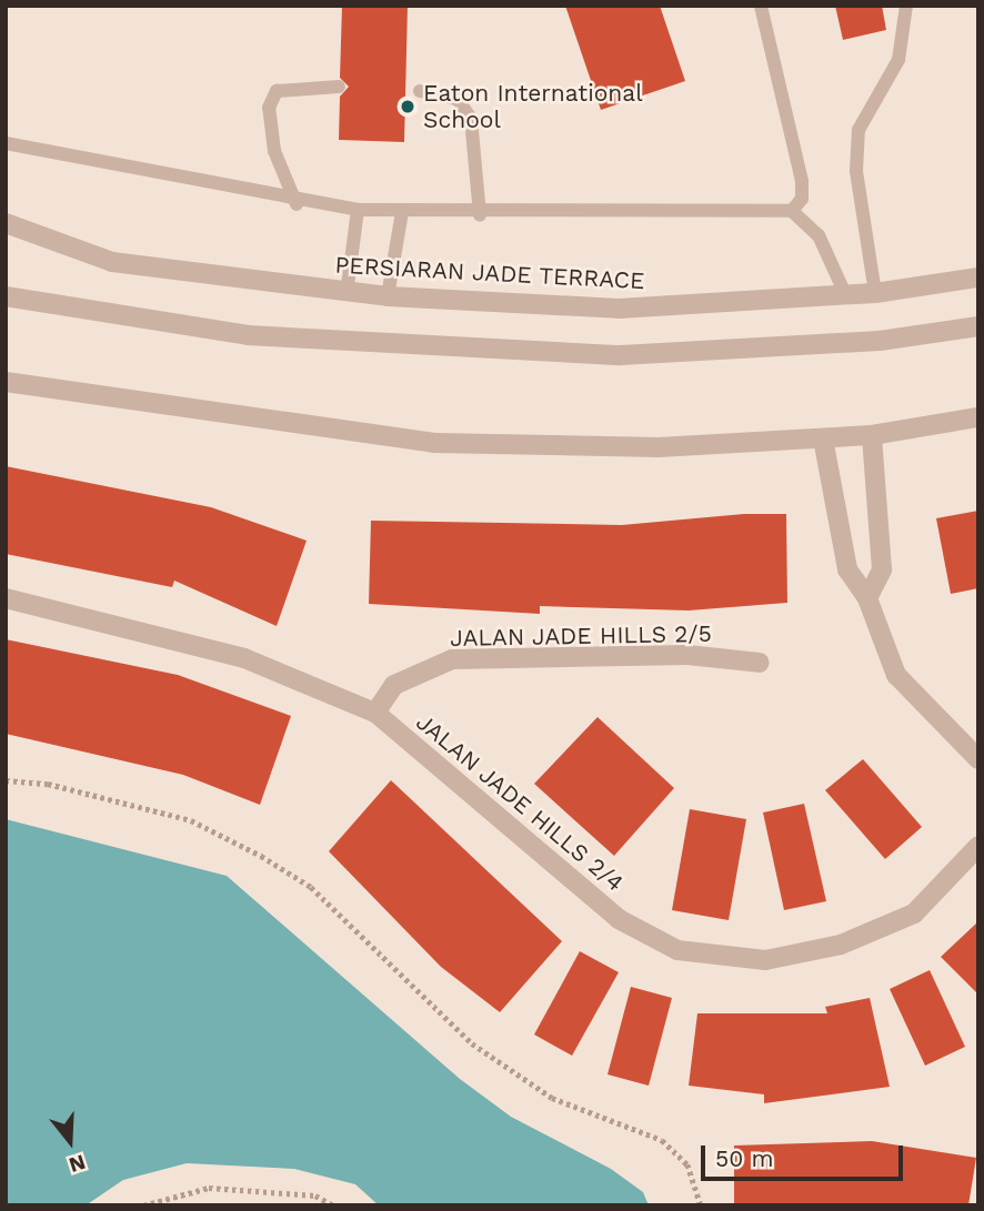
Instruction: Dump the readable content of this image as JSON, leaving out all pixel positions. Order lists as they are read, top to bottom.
{
  "streets": {
    "street": ["PERSIARAN JADE TERRACE", "JALAN JADE HILLS 2/5", "JALAN JADE HILLS 2/4"]
  },
  "crossings": [
    ["JALAN JADE HILLS 2/5", "JALAN JADE HILLS 2/4"]
  ],
  "places": ["Eaton International School"],
  "scale_bar": "50 m",
  "north": "bottom"
}
